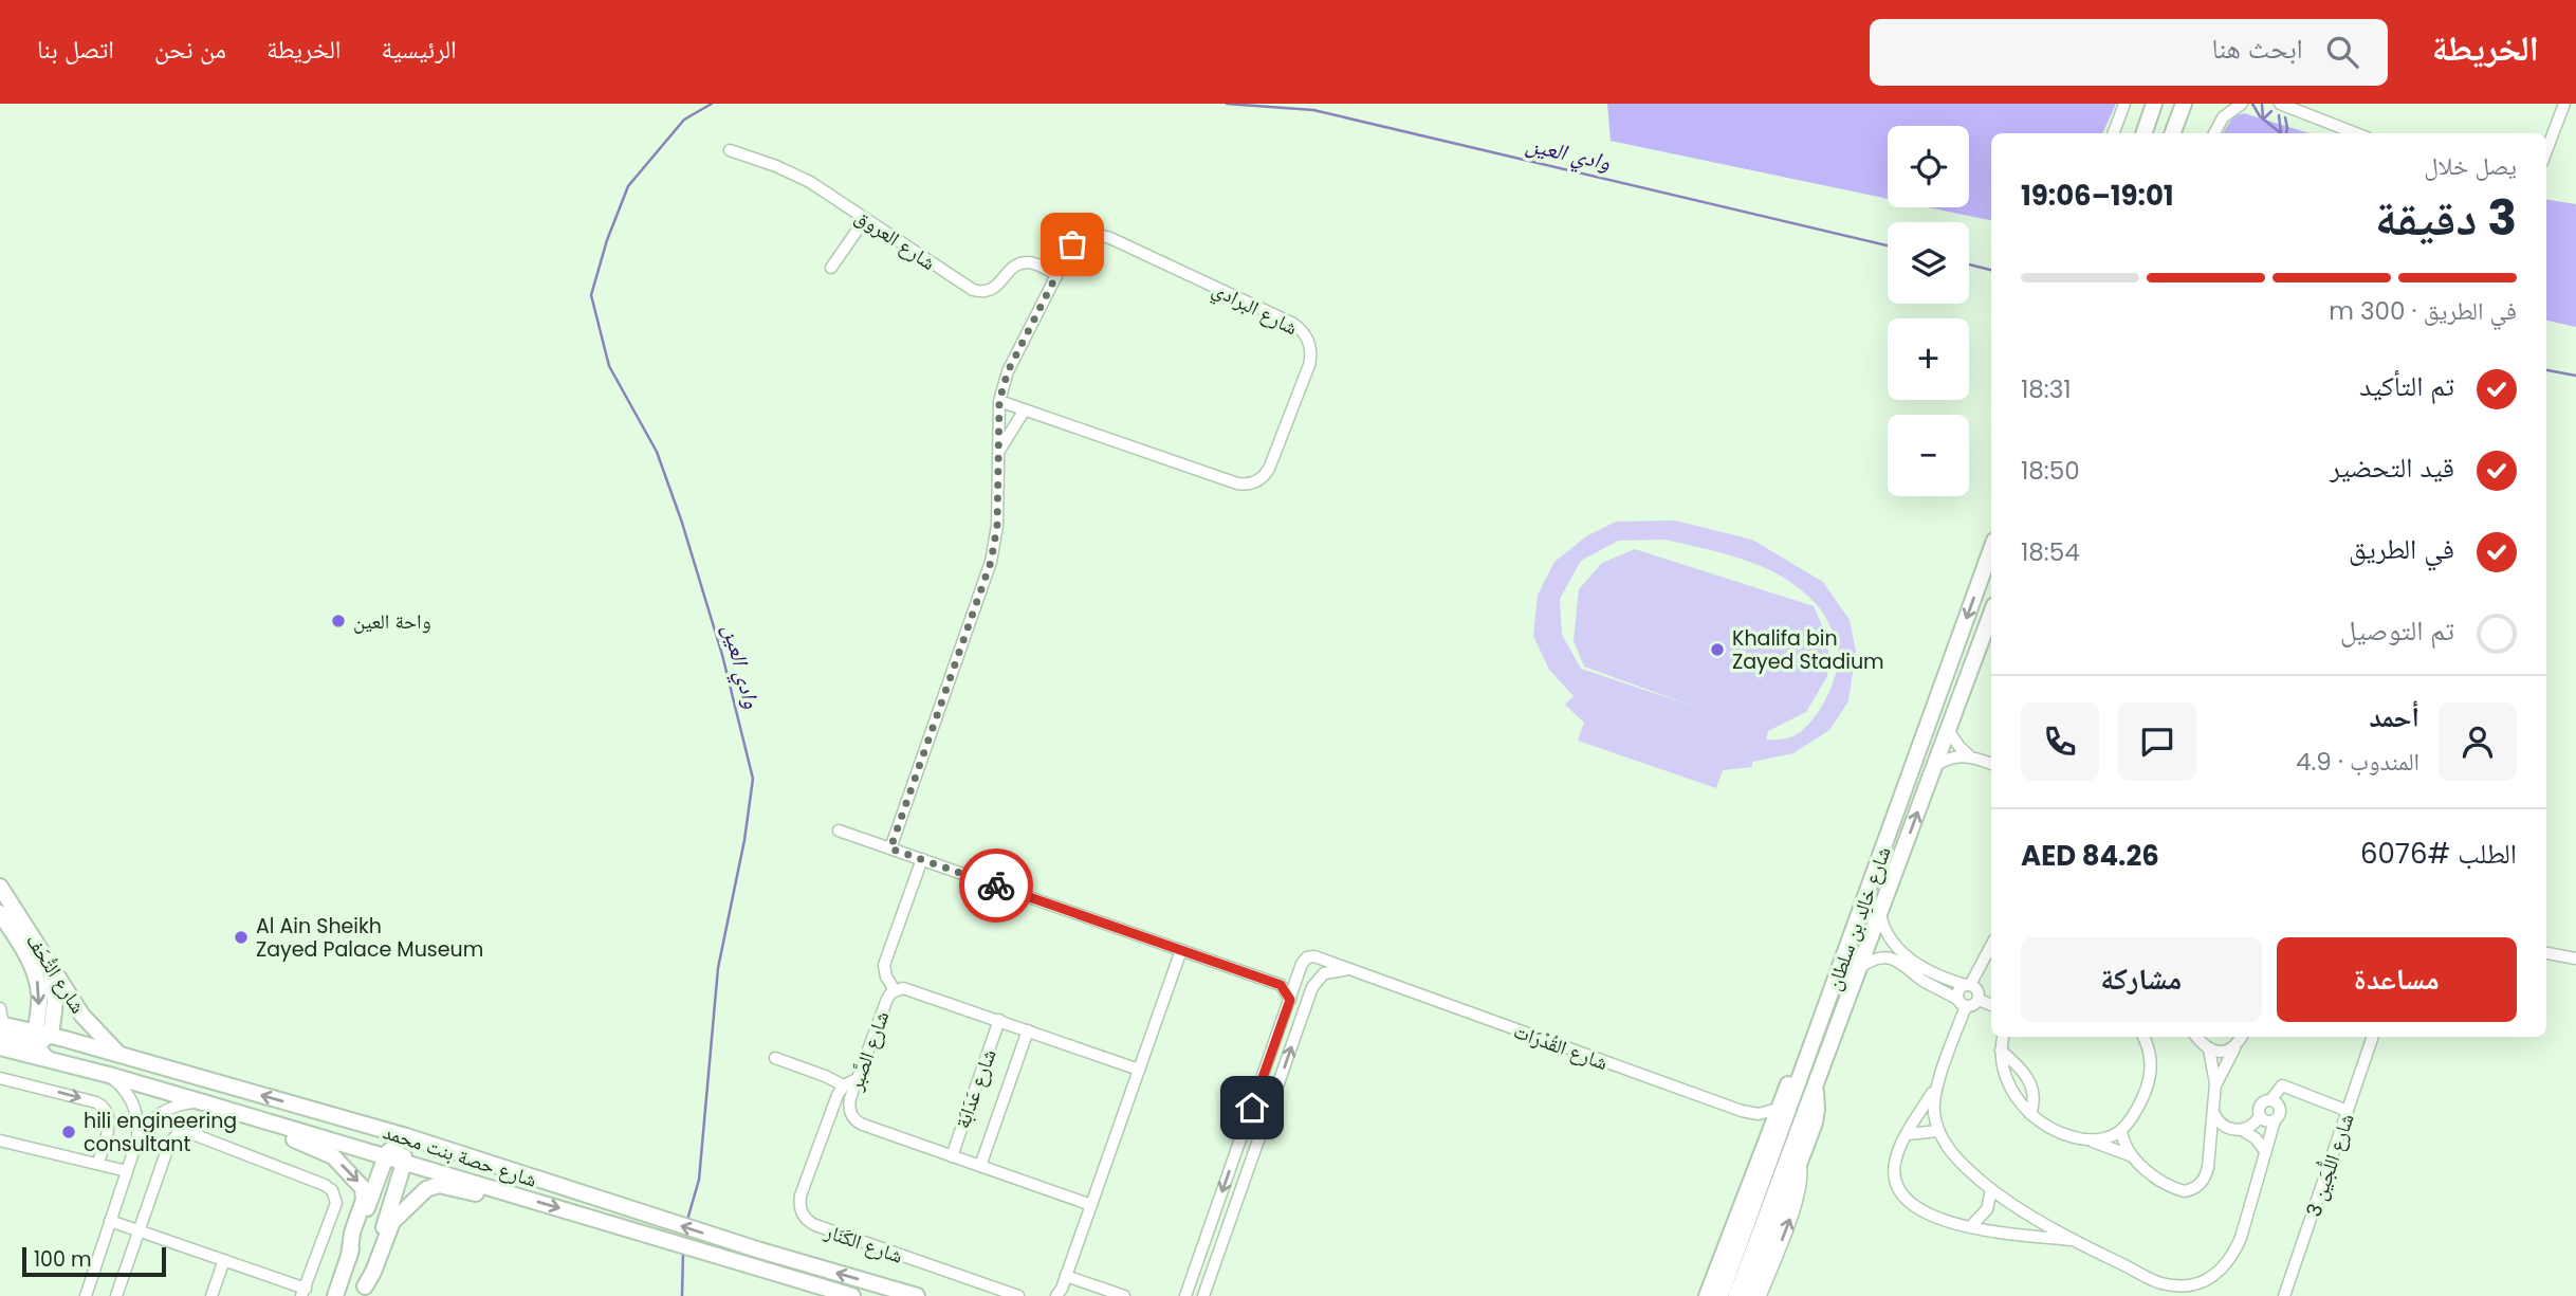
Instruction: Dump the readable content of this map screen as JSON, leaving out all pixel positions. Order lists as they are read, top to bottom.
{
  "streets": {
    "main road": ["شارع خالِد بن سلطان", "شارع التُّحَف", "شارع حصة بنت محمد"],
    "street": [
      "شارع العروق",
      "شارع البرادي",
      "شارع القُدْرَات",
      "شارع الصَّبر",
      "شارع عَدَابَة",
      "شارع اللُّجَين 3",
      "شارع الكَنَار"
    ]
  },
  "crossings": [
    ["شارع العروق", "شارع البرادي"],
    ["شارع التُّحَف", "شارع حصة بنت محمد"],
    ["شارع الصَّبر", "شارع عَدَابَة"]
  ],
  "water": ["وادي العين"],
  "places": [
    "واحة العين",
    "Khalifa bin Zayed Stadium",
    "Al Ain Sheikh Zayed Palace Museum",
    "hili engineering consultant"
  ],
  "scale_bar": "100 m",
  "page": {
    "header": "الخريطة",
    "search": "ابحث هنا",
    "nav": [
      "الرئيسية",
      "الخريطة",
      "من نحن",
      "اتصل بنا"
    ],
    "map_buttons": ["+", "−"],
    "heading": ["3 دقيقة", "يصل خلال", "19:01–19:06"],
    "panel": [
      "أحمد",
      "المندوب · 4.9",
      "الطلب #6076",
      "AED 84.26"
    ],
    "bar": "في الطريق · 300 m",
    "list": [
      ["تم التأكيد", "18:31"],
      ["قيد التحضير", "18:50"],
      ["في الطريق", "18:54"],
      "تم التوصيل"
    ],
    "buttons": ["مساعدة", "مشاركة"],
    "scale": "100 m"
  }
}
